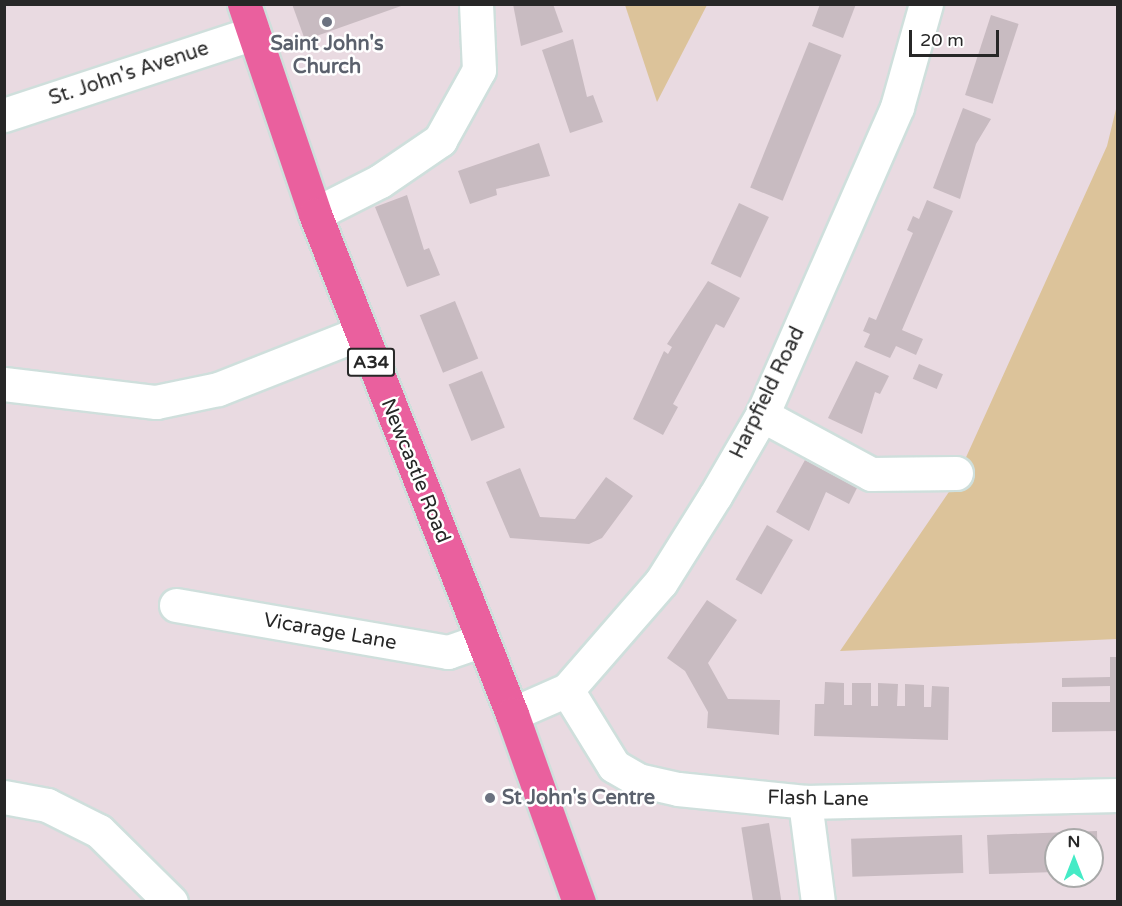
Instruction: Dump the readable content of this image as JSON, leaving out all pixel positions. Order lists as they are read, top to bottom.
{
  "streets": {
    "highway": ["A34", "Newcastle Road"],
    "street": [
      "St. John's Avenue",
      "Harpfield Road",
      "Vicarage Lane",
      "Flash Lane"
    ]
  },
  "crossings": [
    ["St. John's Avenue", "Newcastle Road"],
    ["Harpfield Road", "Newcastle Road"],
    ["Harpfield Road", "Flash Lane"],
    ["Newcastle Road", "Vicarage Lane"]
  ],
  "places": ["Saint John's Church", "St John's Centre"],
  "scale_bar": "20 m",
  "north": "top"
}
